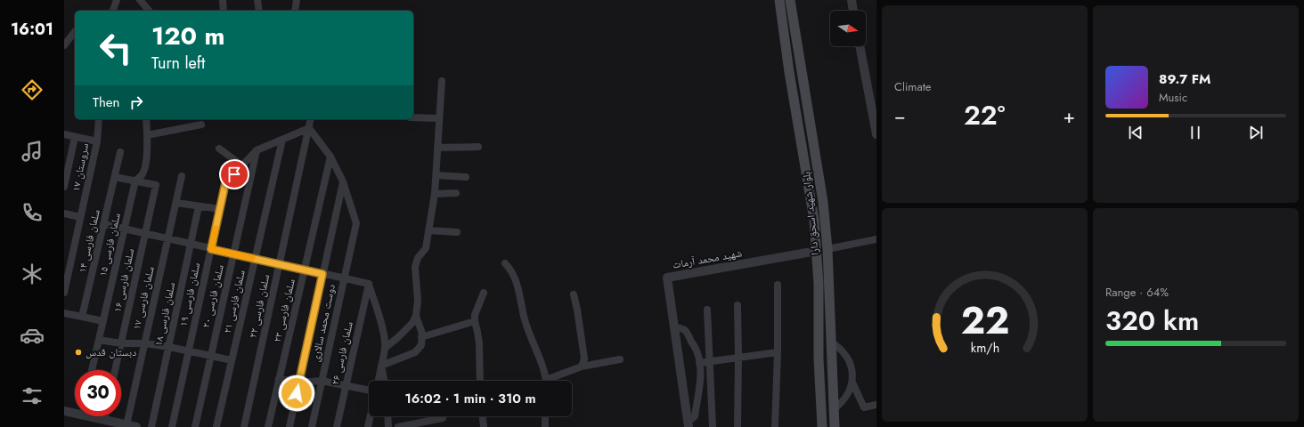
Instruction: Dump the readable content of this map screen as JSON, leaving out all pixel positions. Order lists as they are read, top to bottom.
{
  "streets": {
    "main road": ["بلوار شهید اسحق دارا"],
    "street": [
      "سروستان ۱۷",
      "سلمان فارسی ۱۴",
      "سلمان فارسی ۱۵",
      "شهید محمد آرمات",
      "سلمان فارسی ۱۶",
      "سلمان فارسی ۱۹",
      "سلمان فارسی ۲۰",
      "سلمان فارسی ۱۷",
      "سلمان فارسی ۲۱",
      "سلمان فارسی ۲۲",
      "سلمان فارسی ۲۳",
      "سلمان فارسی ۱۸",
      "دوست محمد سالاری",
      "سلمان فارسی ۲۶"
    ]
  },
  "crossings": [
    ["بلوار شهید اسحق دارا", "شهید محمد آرمات"],
    ["سلمان فارسی ۱۵", "سلمان فارسی ۱۶"],
    ["سلمان فارسی ۱۹", "سلمان فارسی ۲۰"],
    ["سلمان فارسی ۱۹", "سلمان فارسی ۲۱"],
    ["سلمان فارسی ۱۹", "سلمان فارسی ۲۲"]
  ],
  "places": ["دبستان قدس"],
  "north": "right",
  "page": {
    "tabs": "16:01",
    "tile": [
      "Climate",
      ["Range · 64%", "320 km"]
    ],
    "turn": ["120 m", "Turn left"],
    "song": ["89.7 FM", "Music"],
    "then": "Then",
    "heat": ["−", "22°", "+"],
    "limit": "30",
    "trip": "16:02 · 1 min · 310 m",
    "gauge": ["22", "km/h"]
  }
}
